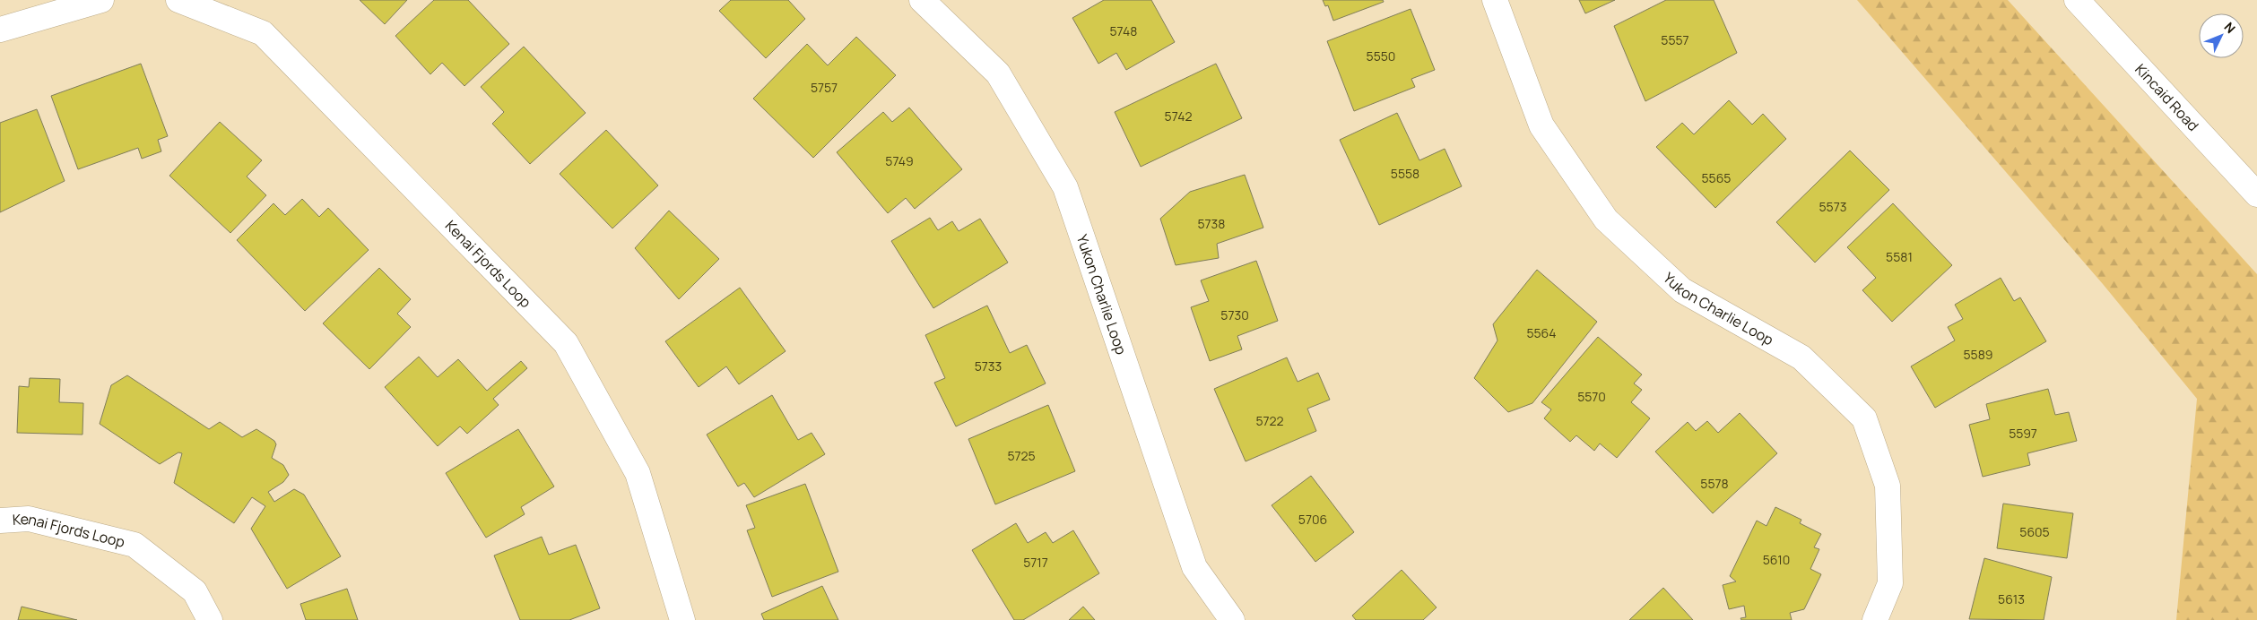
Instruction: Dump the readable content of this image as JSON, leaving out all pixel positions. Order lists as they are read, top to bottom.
{
  "streets": {
    "street": ["Kincaid Road", "Kenai Fjords Loop", "Yukon Charlie Loop"]
  },
  "house_numbers": [
    "5748",
    "5557",
    "5550",
    "5757",
    "5742",
    "5749",
    "5558",
    "5565",
    "5573",
    "5738",
    "5581",
    "5730",
    "5564",
    "5589",
    "5733",
    "5570",
    "5722",
    "5597",
    "5725",
    "5578",
    "5706",
    "5605",
    "5610",
    "5717",
    "5613"
  ],
  "north": "top right"
}
